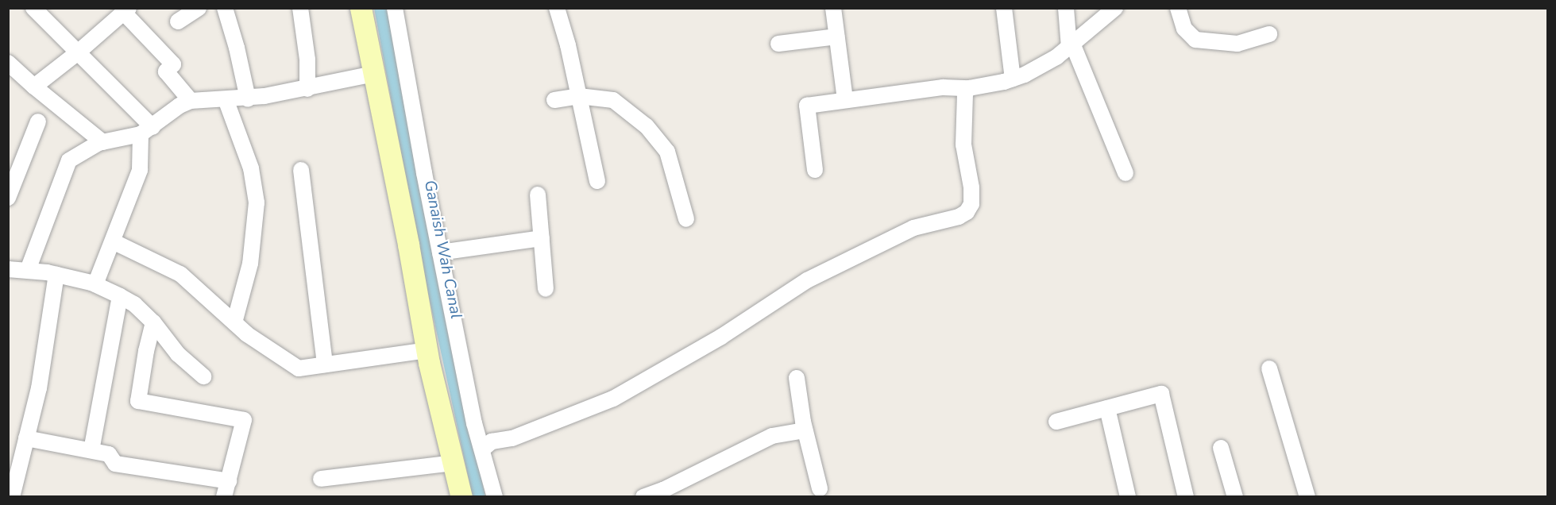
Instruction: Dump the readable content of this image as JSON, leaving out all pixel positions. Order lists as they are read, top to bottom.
{
  "water": ["Ganaish Wah Canal"]
}
